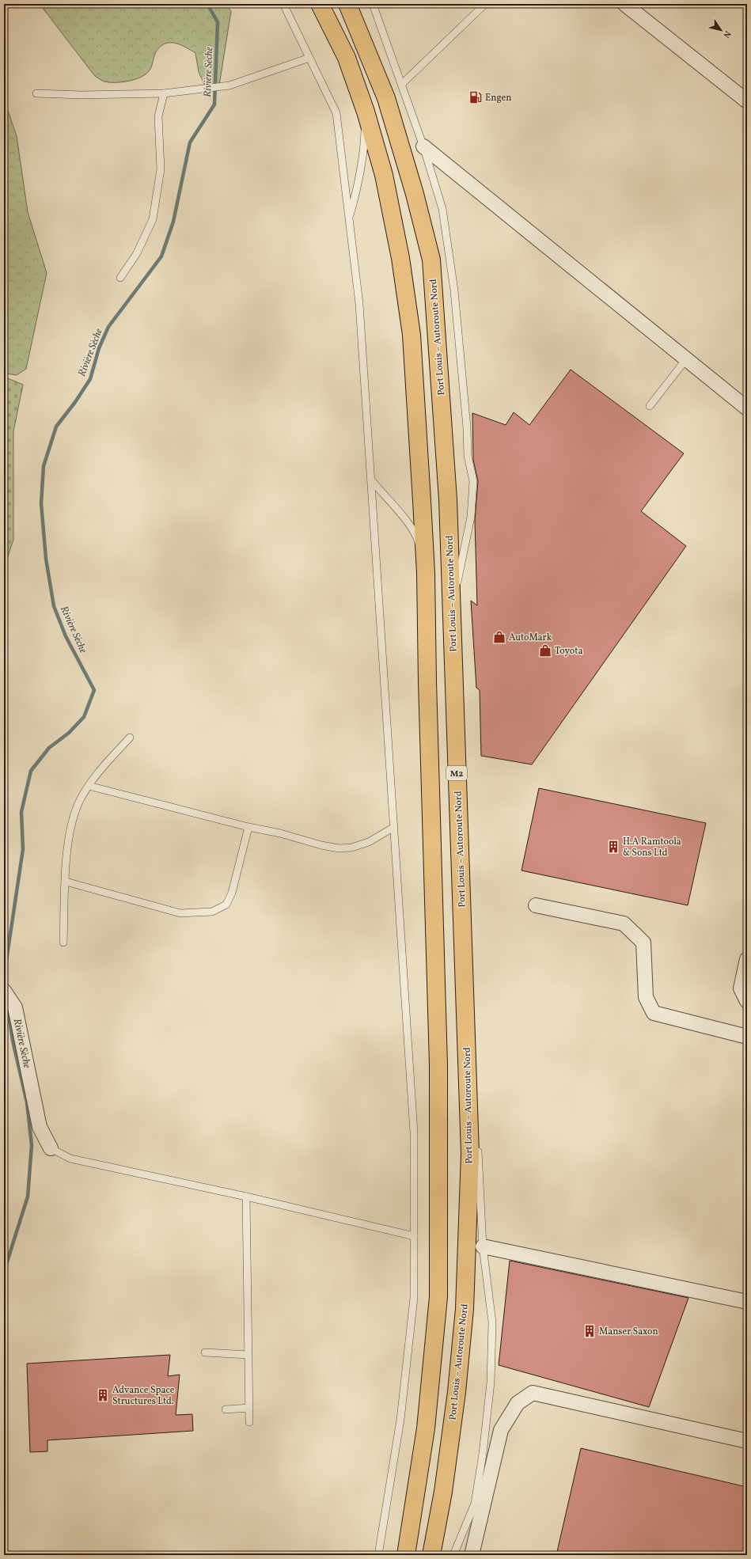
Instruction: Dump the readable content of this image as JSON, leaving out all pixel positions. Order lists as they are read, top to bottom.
{
  "streets": {
    "highway": ["Port Louis – Autoroute Nord", "M2"]
  },
  "water": ["Rivière Sèche"],
  "places": {
    "fuel station": ["Engen"],
    "shop": ["AutoMark", "Toyota"],
    "building": ["H.A Ramtoola & Sons Ltd", "Manser Saxon", "Advance Space Structures Ltd."]
  },
  "north": "bottom right"
}
